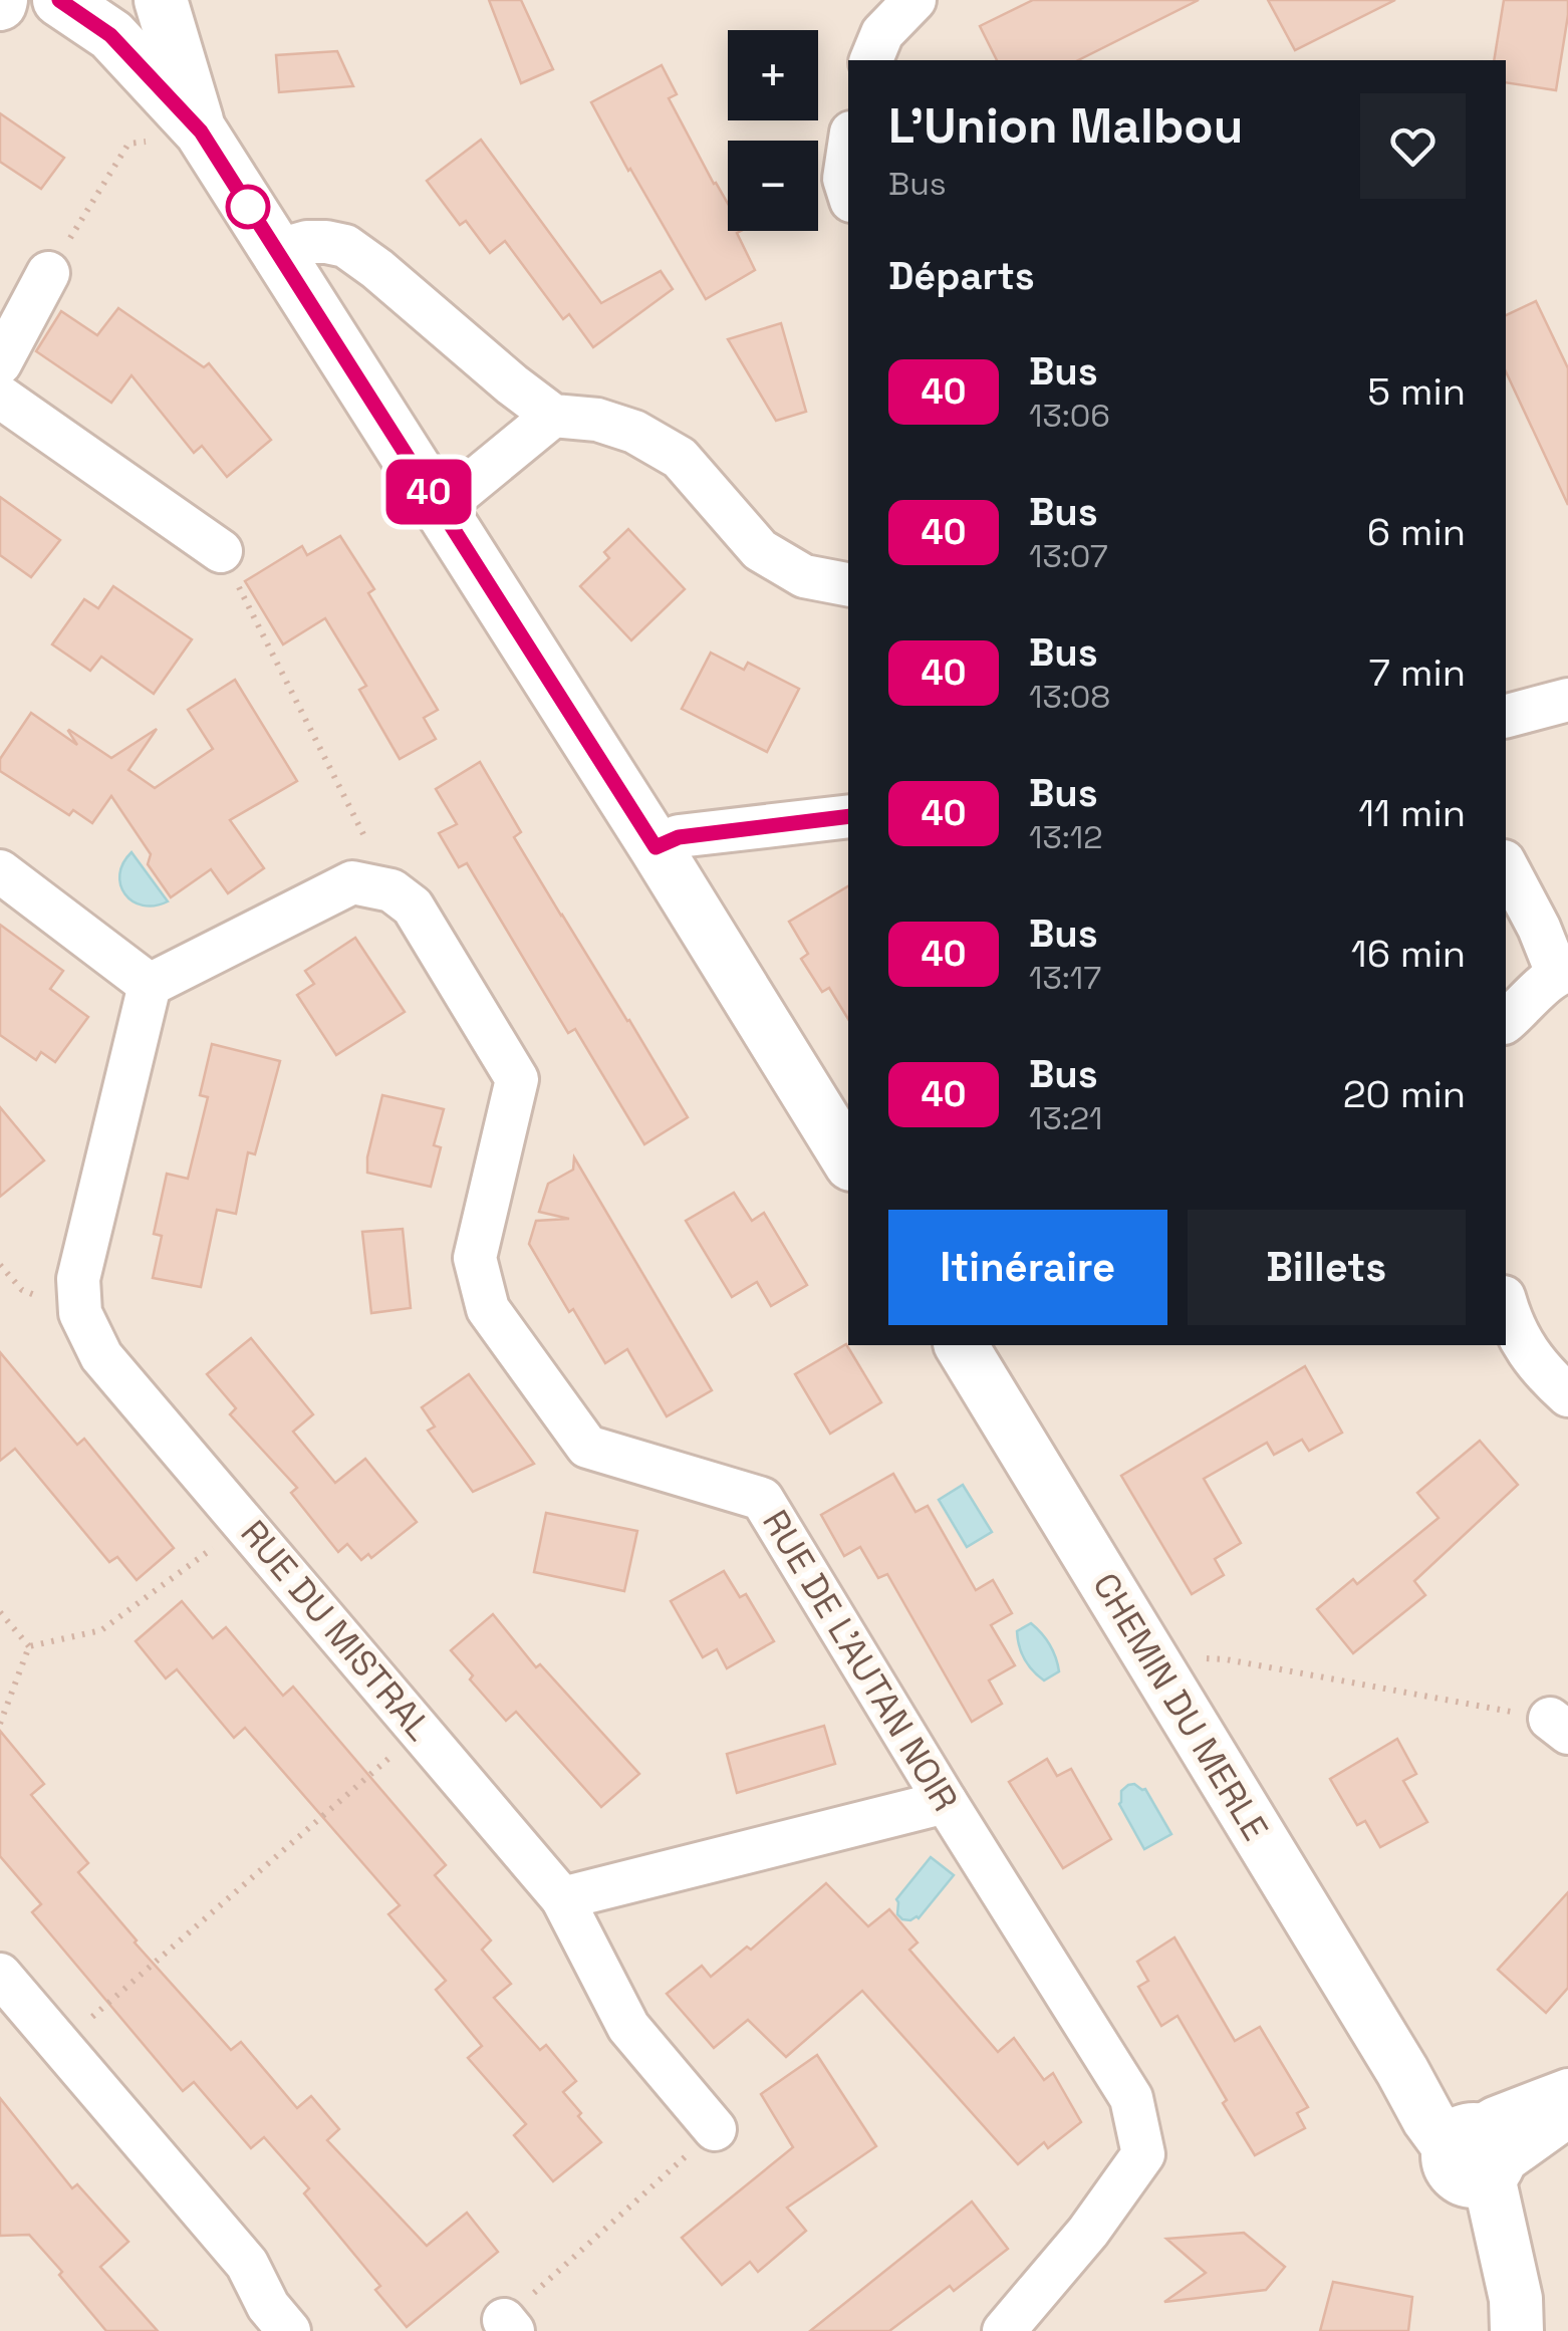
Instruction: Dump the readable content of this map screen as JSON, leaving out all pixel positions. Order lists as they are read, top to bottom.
{
  "streets": {
    "street": ["RUE DU MISTRAL", "RUE DE L'AUTAN NOIR", "CHEMIN DU MERLE"]
  },
  "lines": ["bus line 40"],
  "page": {
    "on_map": "40",
    "map_buttons": ["+", "−"],
    "heading": [
      ["L'Union Malbou", "Bus"],
      "Départs"
    ],
    "list": [
      {
        "mark": "40",
        "name": "Bus",
        "note": "13:06",
        "value": "5 min"
      },
      {
        "mark": "40",
        "name": "Bus",
        "note": "13:07",
        "value": "6 min"
      },
      {
        "mark": "40",
        "name": "Bus",
        "note": "13:08",
        "value": "7 min"
      },
      {
        "mark": "40",
        "name": "Bus",
        "note": "13:12",
        "value": "11 min"
      },
      {
        "mark": "40",
        "name": "Bus",
        "note": "13:17",
        "value": "16 min"
      },
      {
        "mark": "40",
        "name": "Bus",
        "note": "13:21",
        "value": "20 min"
      }
    ],
    "buttons": ["Itinéraire", "Billets"]
  }
}
